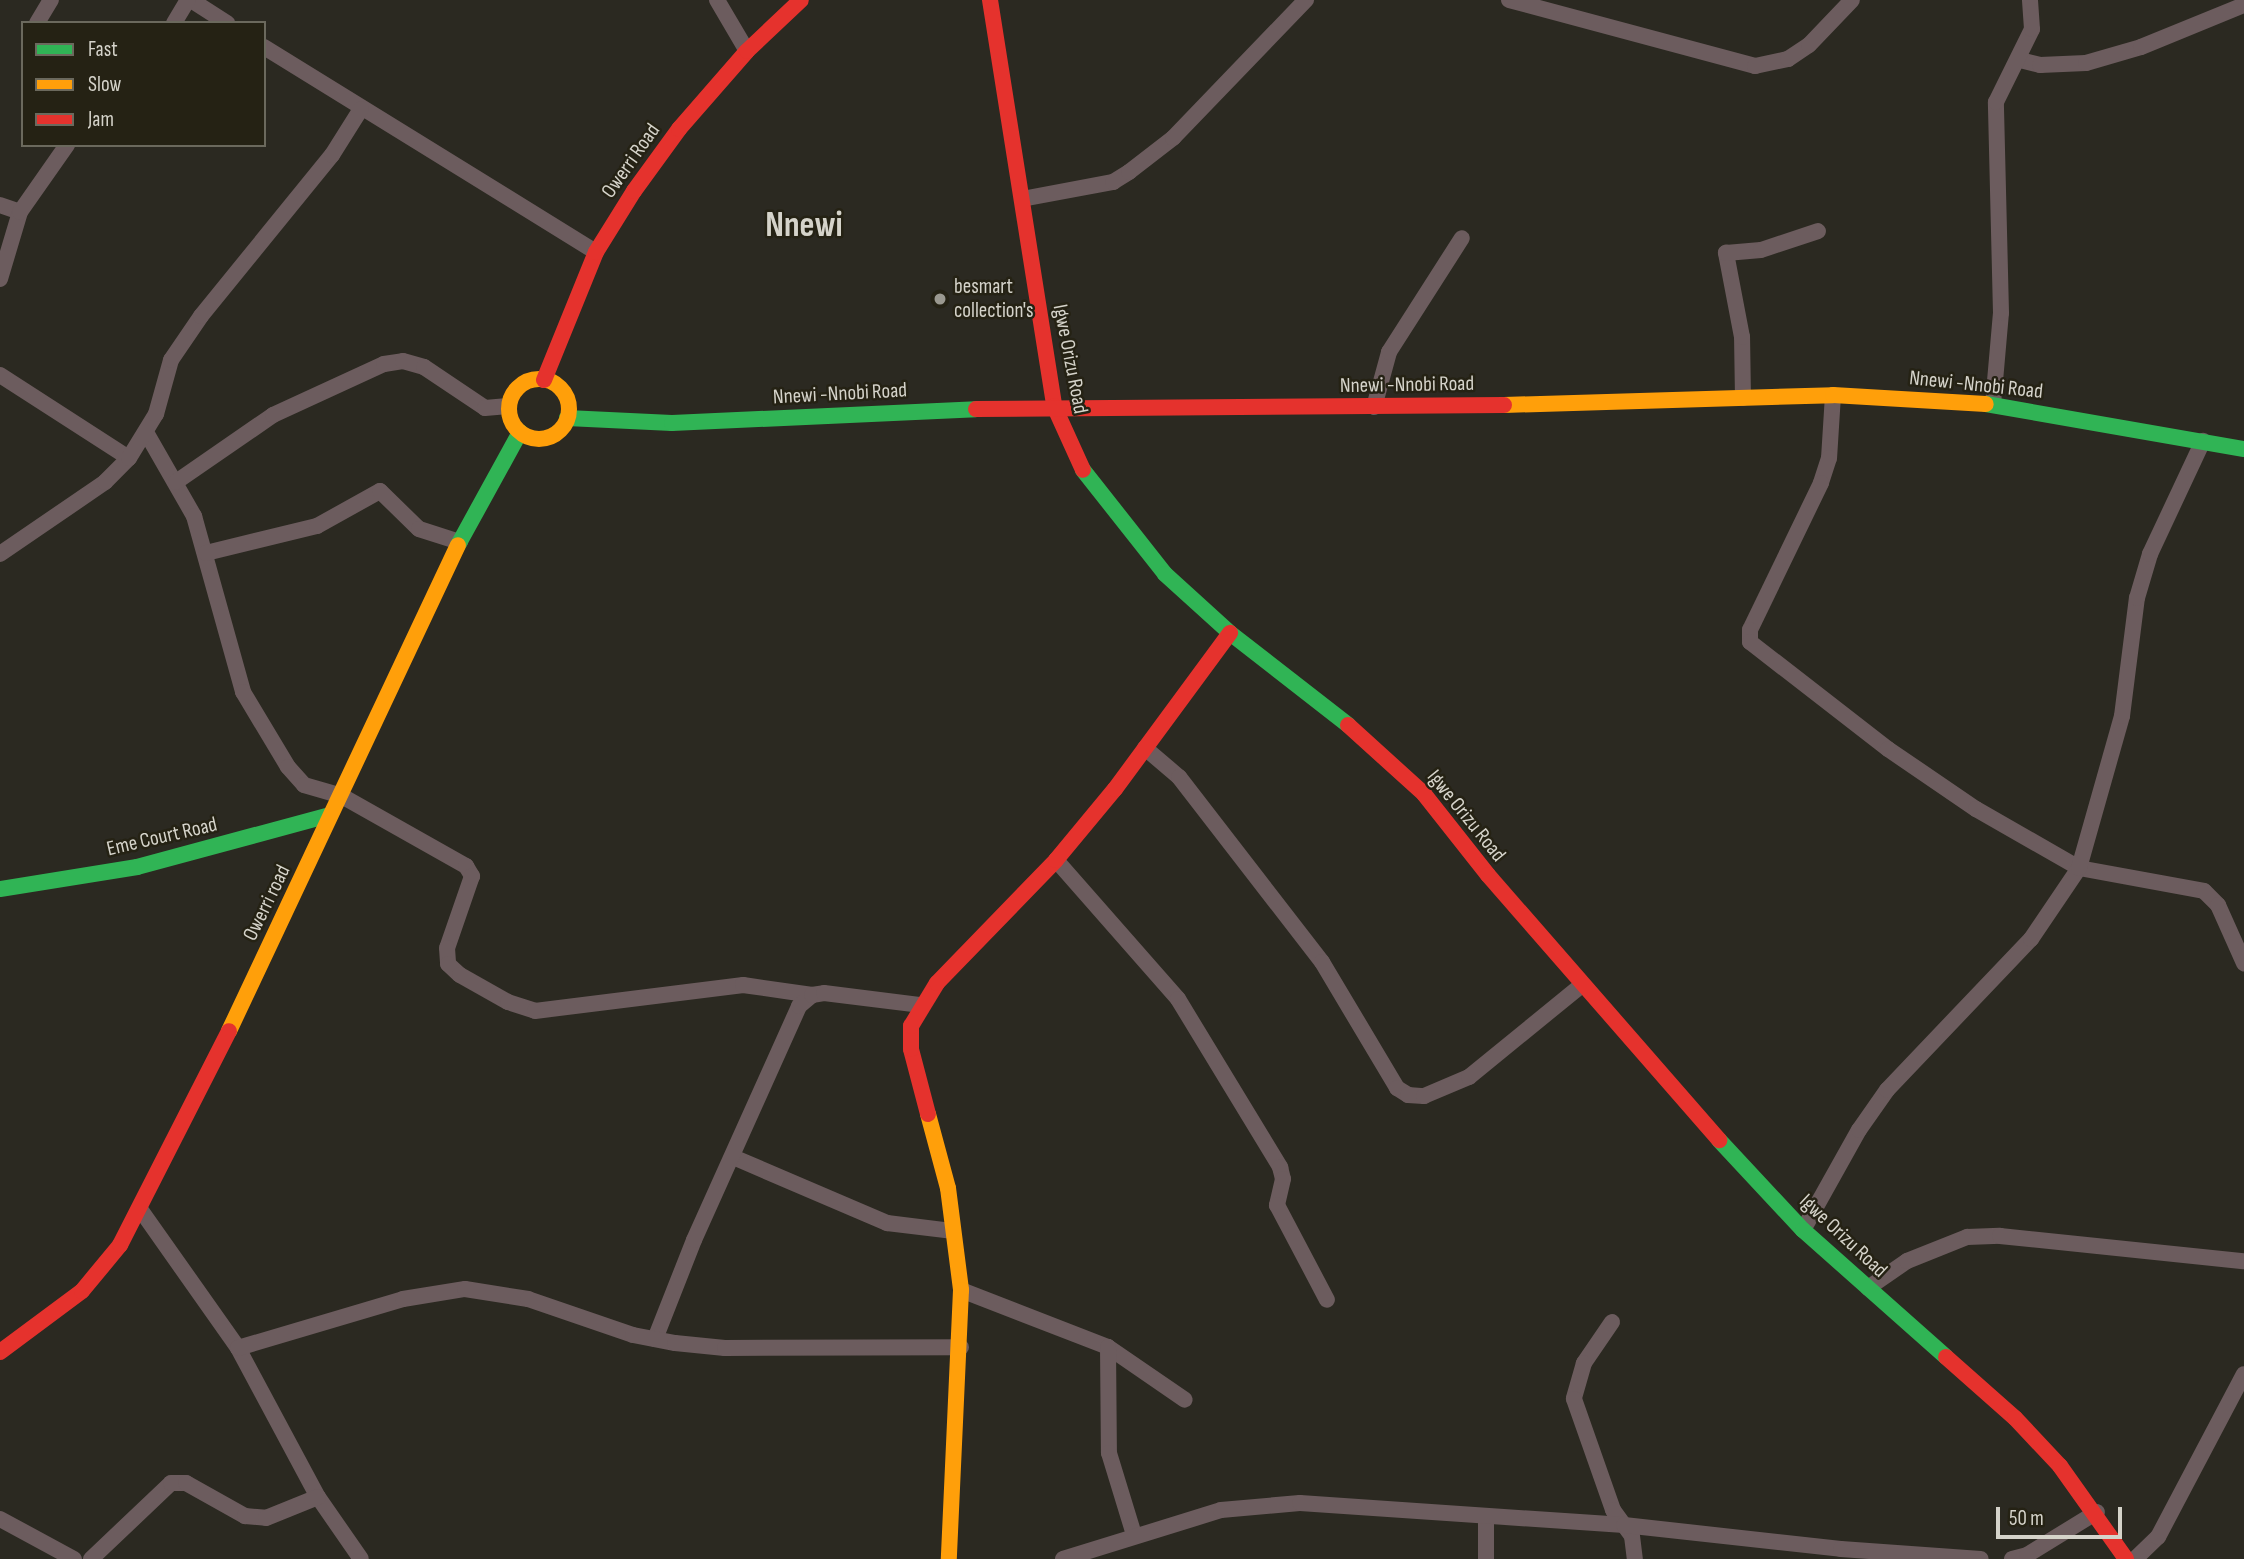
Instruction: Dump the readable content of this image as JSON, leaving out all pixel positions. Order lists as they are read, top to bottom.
{
  "streets": {
    "main road": [
      "Owerri Road",
      "Igwe Orizu Road",
      "Nnewi -Nnobi Road",
      "Eme Court Road",
      "Owerri road"
    ]
  },
  "crossings": [
    ["Owerri Road", "Nnewi -Nnobi Road"],
    ["Owerri Road", "Owerri road"],
    ["Igwe Orizu Road", "Nnewi -Nnobi Road"],
    ["Nnewi -Nnobi Road", "Owerri road"],
    ["Eme Court Road", "Owerri road"]
  ],
  "districts": ["Nnewi"],
  "places": ["besmart collection's"],
  "legend": ["Fast", "Slow", "Jam"],
  "scale_bar": "50 m"
}
